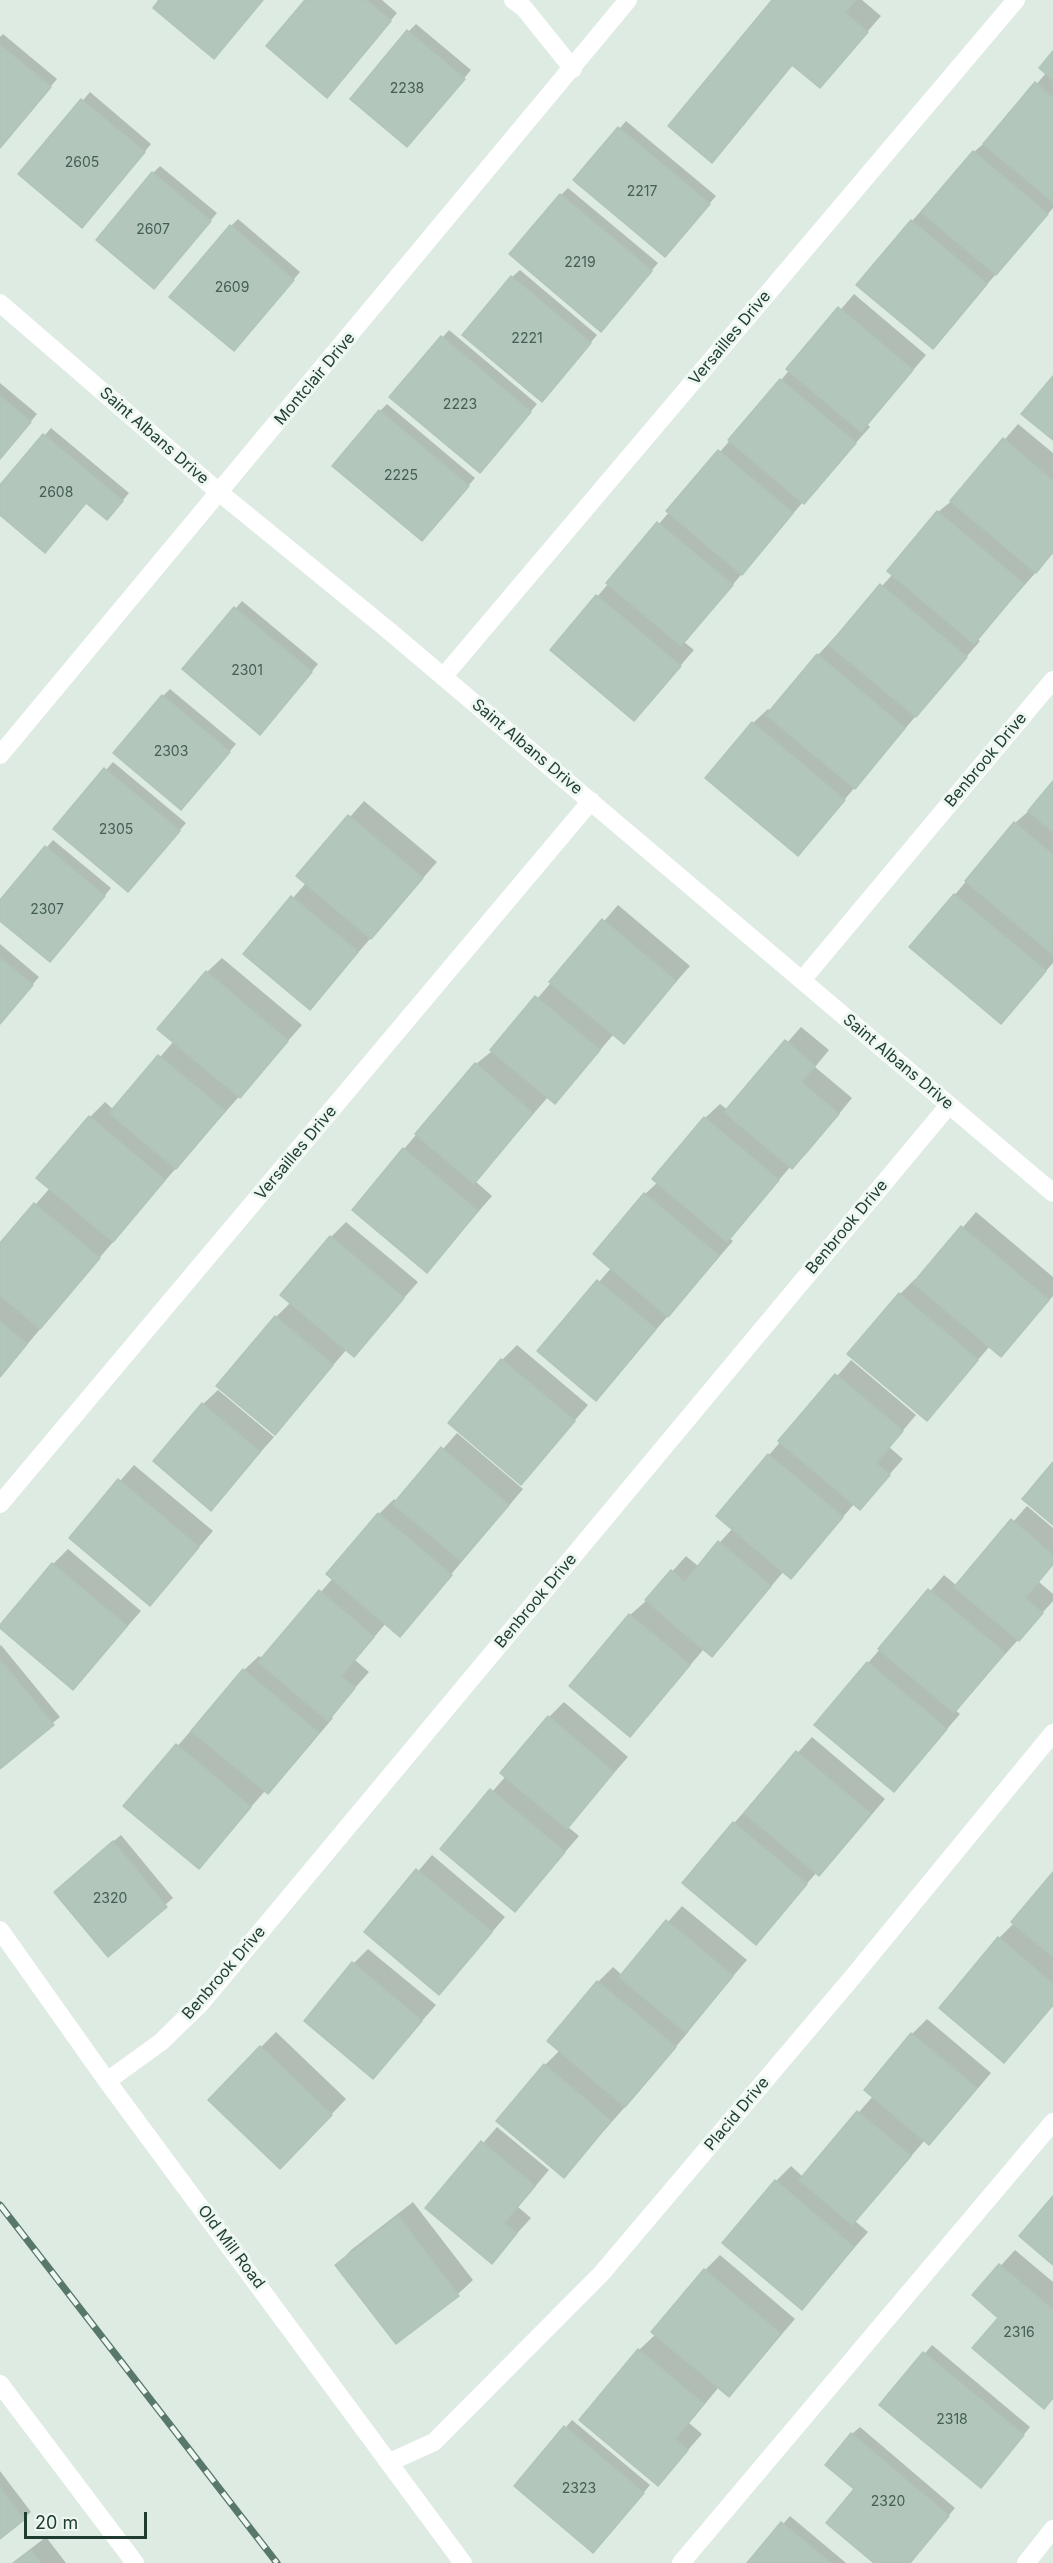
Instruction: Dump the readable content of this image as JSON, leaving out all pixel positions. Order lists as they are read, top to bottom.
{
  "streets": {
    "street": [
      "Versailles Drive",
      "Montclair Drive",
      "Saint Albans Drive",
      "Benbrook Drive",
      "Placid Drive",
      "Old Mill Road"
    ]
  },
  "crossings": [
    ["Versailles Drive", "Saint Albans Drive"],
    ["Montclair Drive", "Saint Albans Drive"],
    ["Saint Albans Drive", "Benbrook Drive"],
    ["Benbrook Drive", "Old Mill Road"],
    ["Placid Drive", "Old Mill Road"]
  ],
  "house_numbers": [
    "2238",
    "2605",
    "2217",
    "2607",
    "2219",
    "2609",
    "2221",
    "2223",
    "2225",
    "2608",
    "2301",
    "2303",
    "2305",
    "2307",
    "2320",
    "2316",
    "2318",
    "2323",
    "2320"
  ],
  "scale_bar": "20 m"
}
